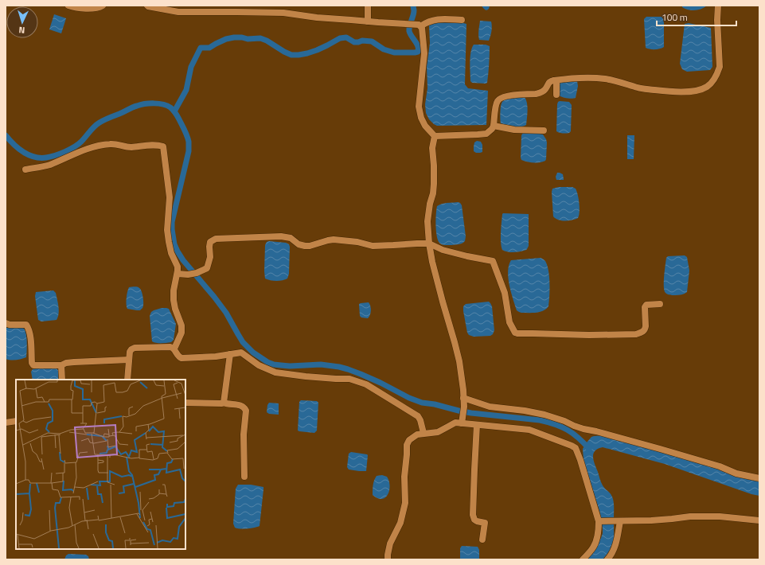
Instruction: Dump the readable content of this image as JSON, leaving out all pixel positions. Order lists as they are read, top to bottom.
{
  "scale_bar": "100 m",
  "north": "bottom"
}
